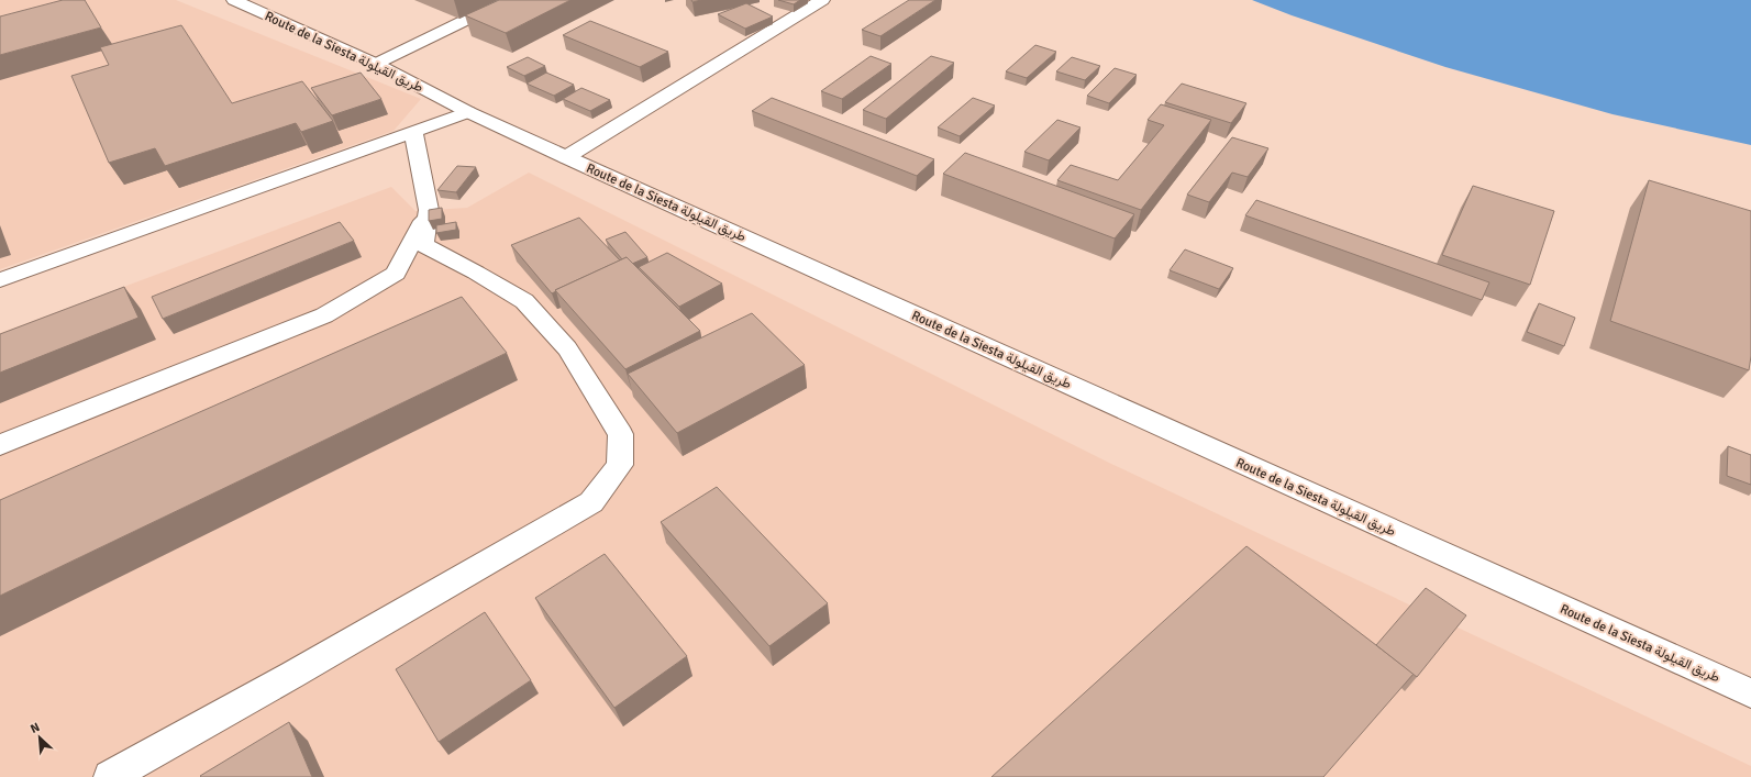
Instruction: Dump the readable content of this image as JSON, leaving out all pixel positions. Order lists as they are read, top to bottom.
{
  "streets": {
    "main road": ["Route de la Siesta طريق القيلولة"]
  },
  "north": "top left"
}
